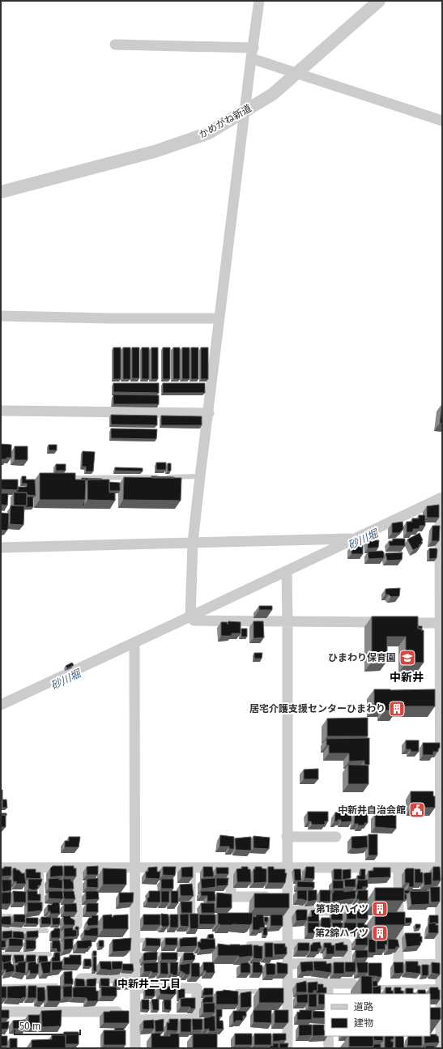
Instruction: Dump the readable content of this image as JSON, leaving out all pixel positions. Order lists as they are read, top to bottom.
{
  "streets": {
    "street": ["かめがね新道"]
  },
  "districts": ["中新井", "中新井二丁目"],
  "water": ["砂川堀"],
  "places": {
    "school or university": ["ひまわり保育園"],
    "building": ["居宅介護支援センターひまわり", "第1錦ハイツ", "第2錦ハイツ"],
    "public building": ["中新井自治会館"]
  },
  "legend": ["道路", "建物"],
  "scale_bar": "50 m"
}
